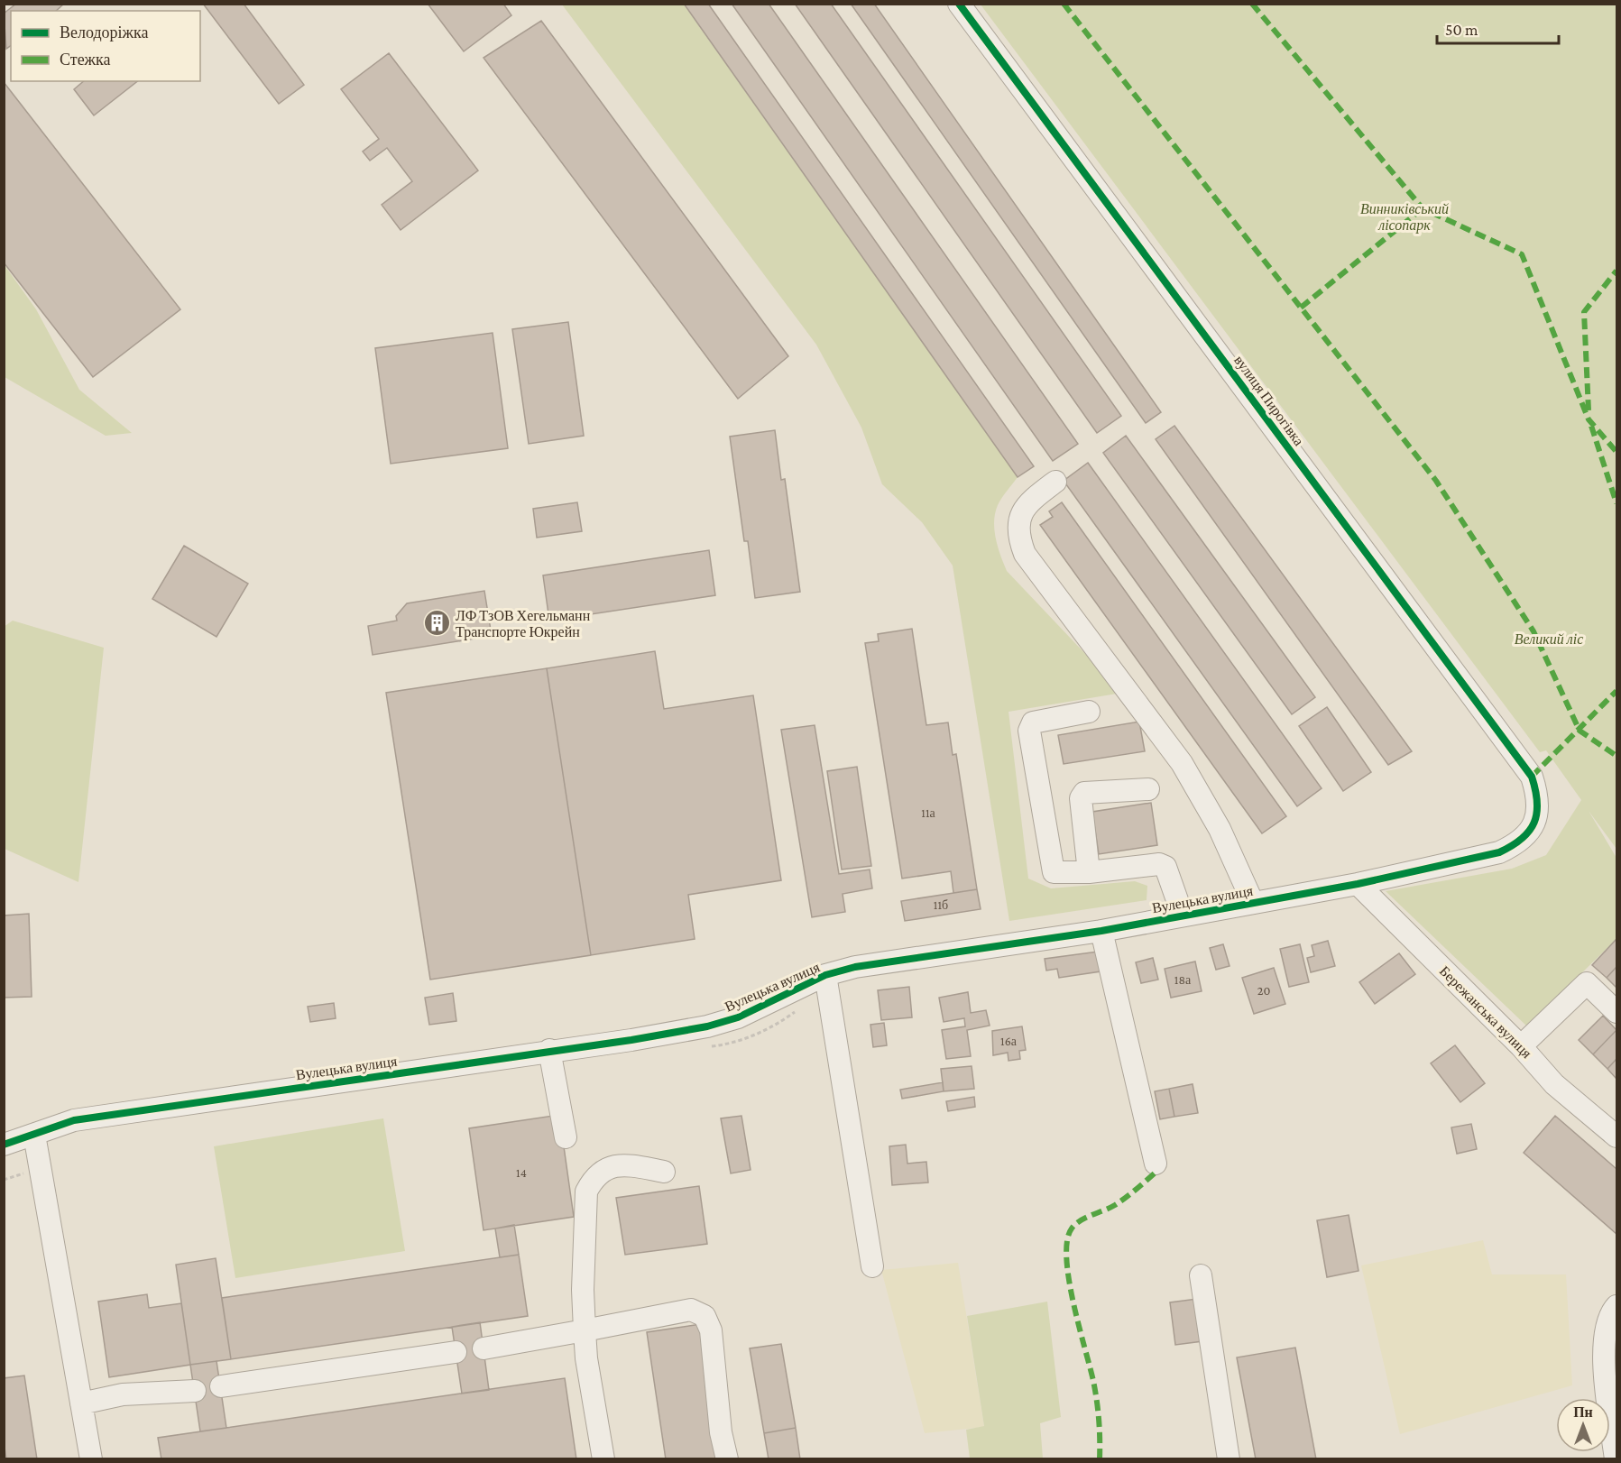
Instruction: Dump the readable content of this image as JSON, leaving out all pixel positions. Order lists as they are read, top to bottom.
{
  "streets": {
    "street": ["вулиця Пирогівка", "Вулецька вулиця", "Бережанська вулиця"]
  },
  "crossings": [
    ["вулиця Пирогівка", "Вулецька вулиця"],
    ["Вулецька вулиця", "Бережанська вулиця"]
  ],
  "parks": ["Винниківський лісопарк", "Великий ліс"],
  "places": {
    "building": ["ЛФ ТзОВ Хегельманн Транспорте Юкрейн"]
  },
  "house_numbers": [
    "11а",
    "11б",
    "18а",
    "20",
    "16а",
    "14"
  ],
  "legend": ["Велодоріжка", "Стежка"],
  "scale_bar": "50 m",
  "north": "top"
}
